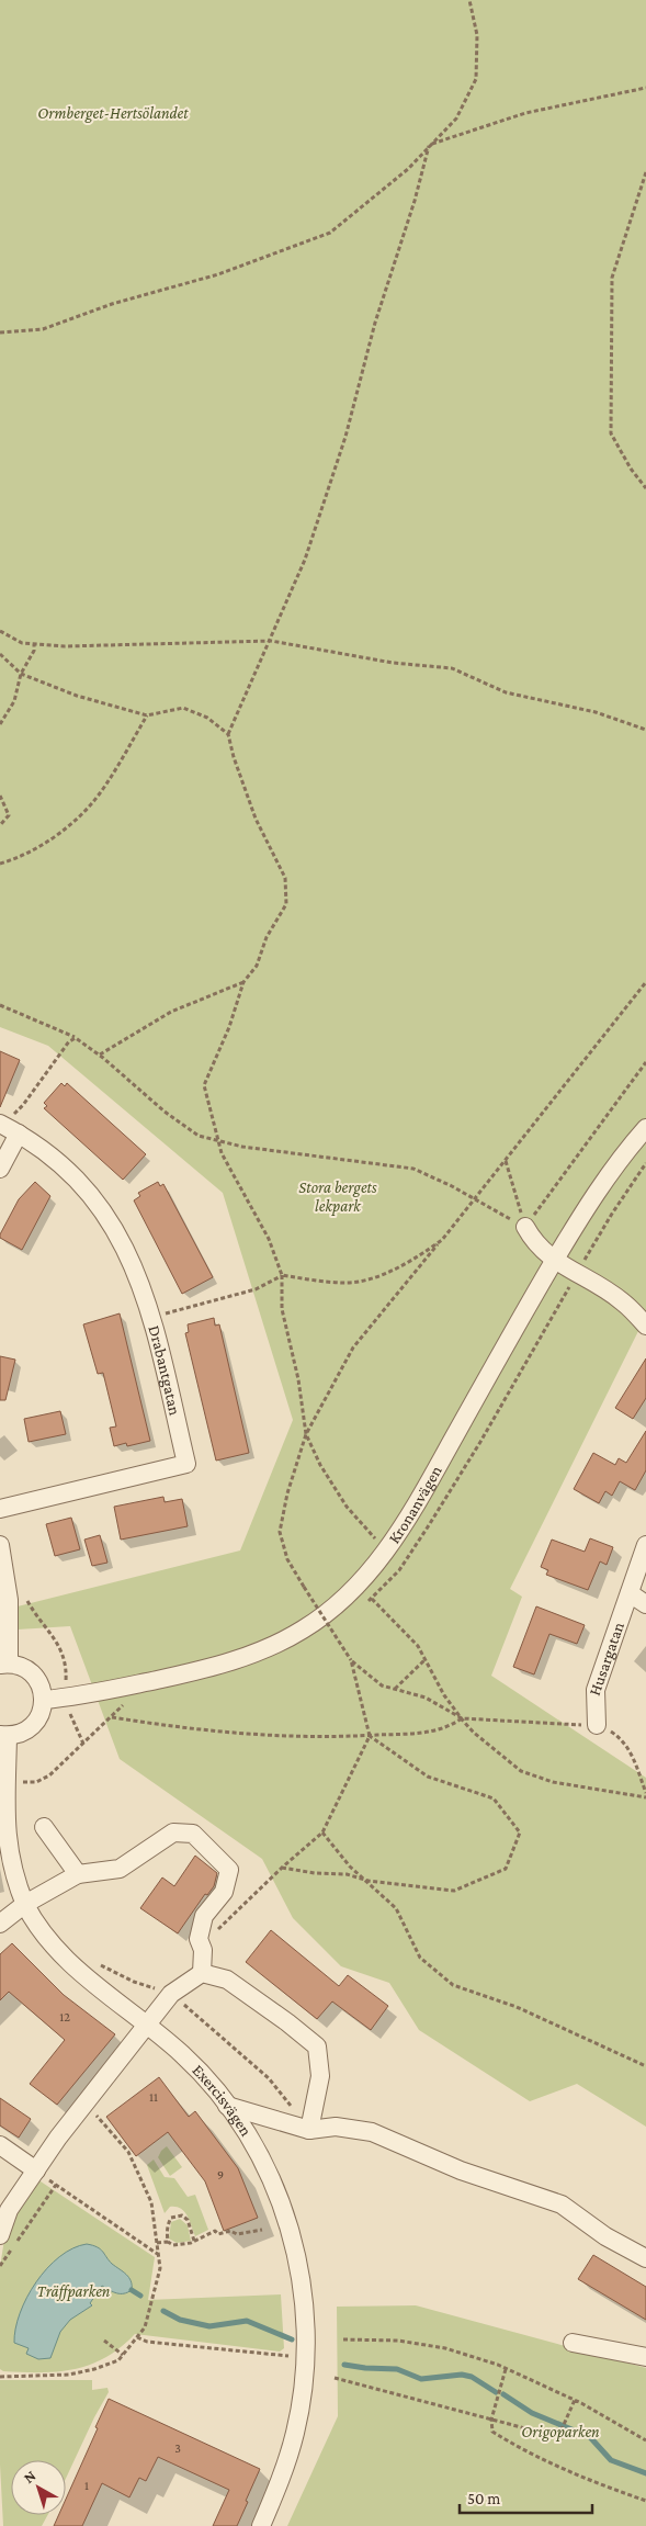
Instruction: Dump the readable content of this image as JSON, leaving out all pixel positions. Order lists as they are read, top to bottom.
{
  "streets": {
    "street": [
      "Drabantgatan",
      "Kronanvägen",
      "Husargatan",
      "Exercisvägen"
    ]
  },
  "parks": [
    "Ormberget-Hertsölandet",
    "Stora bergets lekpark",
    "Träffparken",
    "Origoparken"
  ],
  "house_numbers": [
    "12",
    "11",
    "9",
    "3",
    "1"
  ],
  "scale_bar": "50 m",
  "north": "top left"
}
